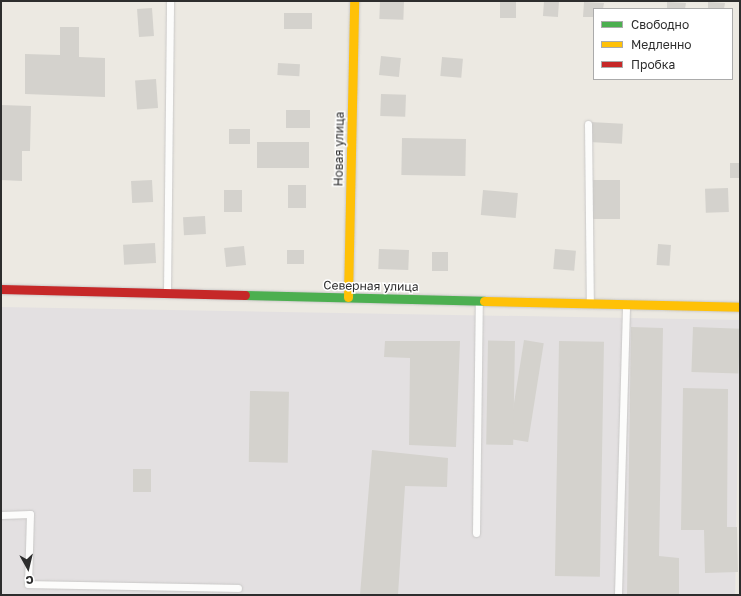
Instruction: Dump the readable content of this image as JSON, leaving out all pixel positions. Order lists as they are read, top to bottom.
{
  "streets": {
    "street": ["Новая улица", "Северная улица"]
  },
  "crossings": [
    ["Новая улица", "Северная улица"]
  ],
  "legend": ["Свободно", "Медленно", "Пробка"],
  "north": "bottom"
}
